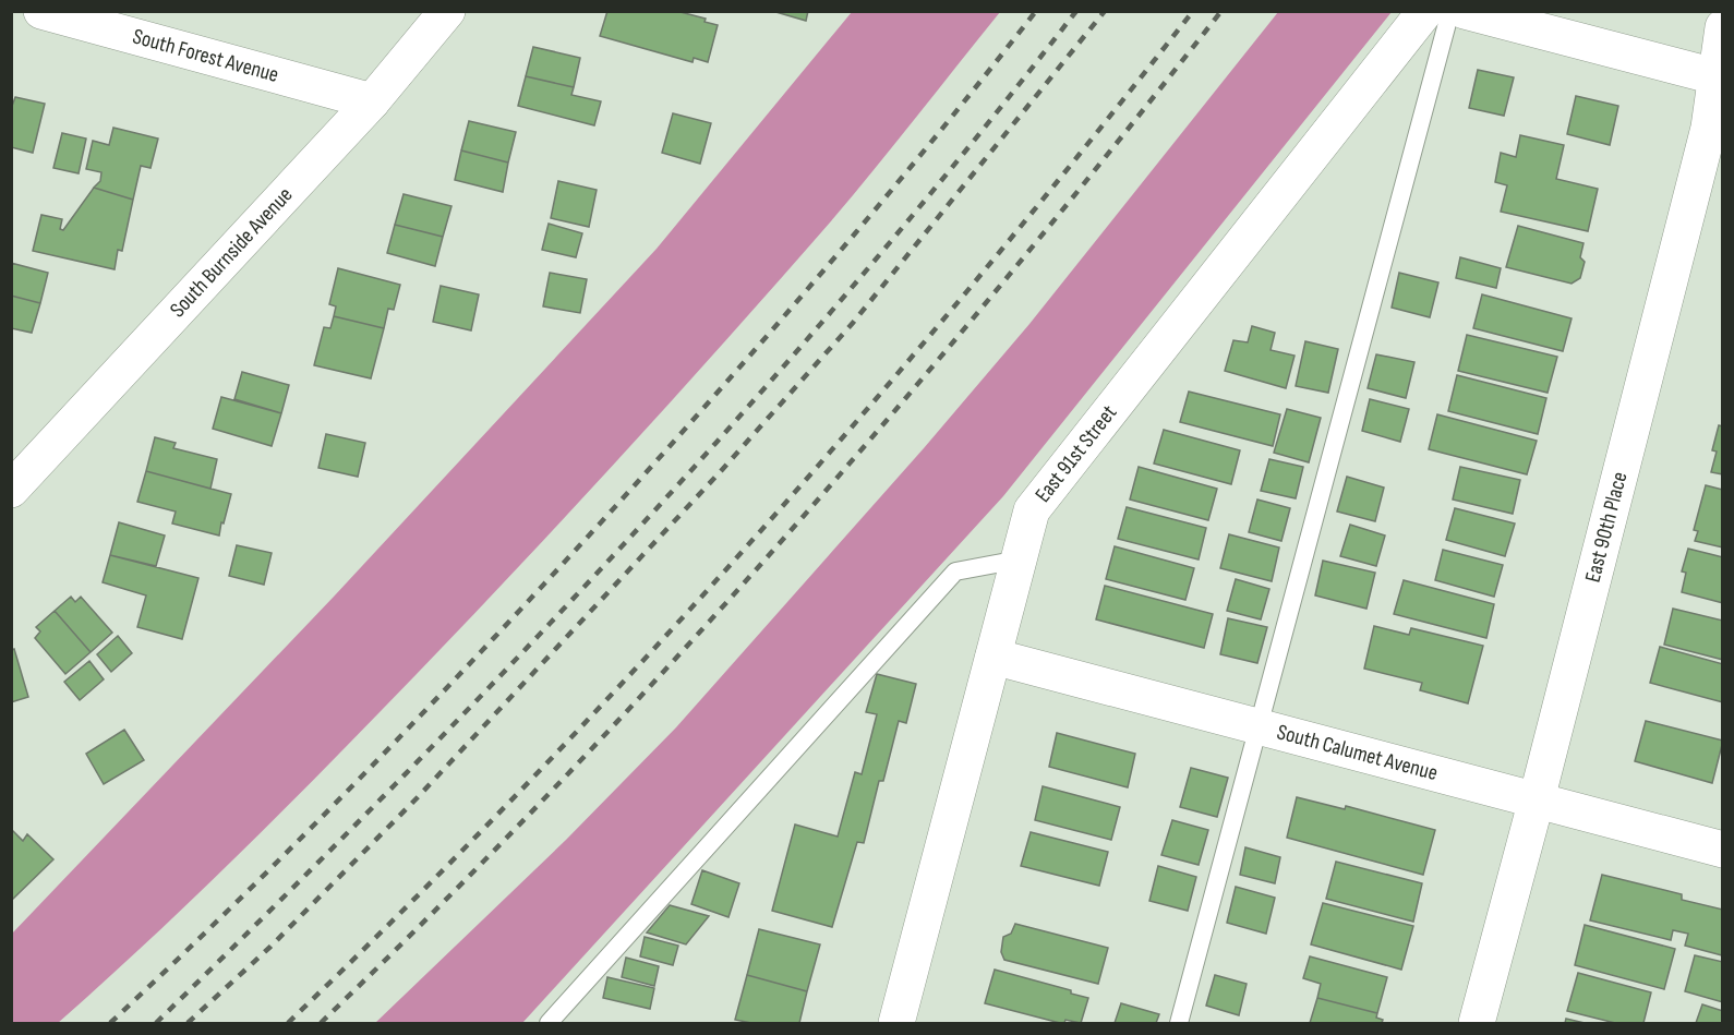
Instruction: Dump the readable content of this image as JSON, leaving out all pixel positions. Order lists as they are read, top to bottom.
{
  "streets": {
    "street": [
      "South Forest Avenue",
      "South Burnside Avenue",
      "East 91st Street",
      "East 90th Place",
      "South Calumet Avenue"
    ]
  },
  "crossings": [
    ["South Forest Avenue", "South Burnside Avenue"],
    ["East 91st Street", "South Calumet Avenue"],
    ["East 90th Place", "South Calumet Avenue"]
  ]
}
